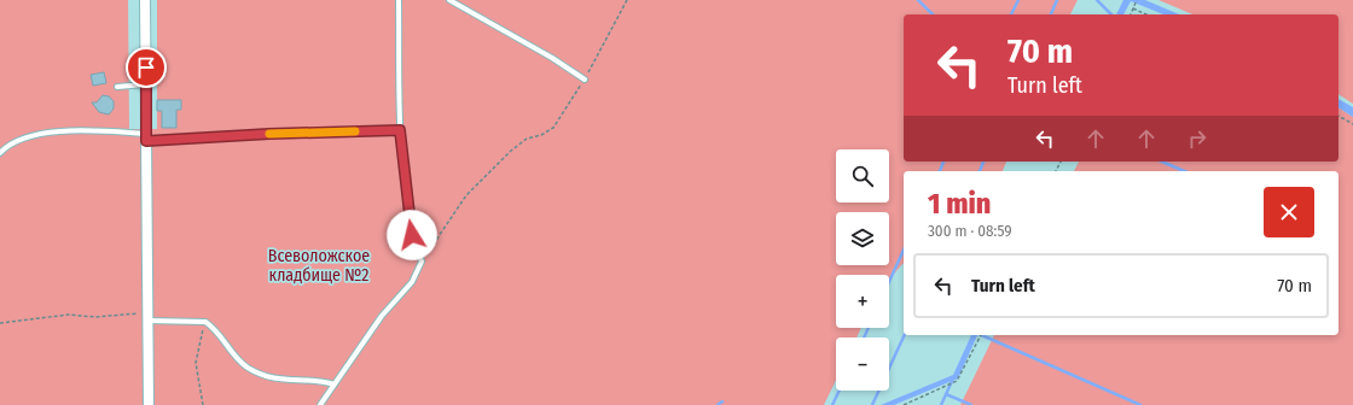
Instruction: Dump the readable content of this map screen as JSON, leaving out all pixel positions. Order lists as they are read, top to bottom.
{
  "parks": ["Всеволожское кладбище №2"],
  "page": {
    "turn": ["70 m", "Turn left"],
    "map_buttons": ["+", "−"],
    "heading": ["1 min", "300 m · 08:59"],
    "list": [
      {
        "name": "Turn left",
        "value": "70 m"
      }
    ]
  }
}
